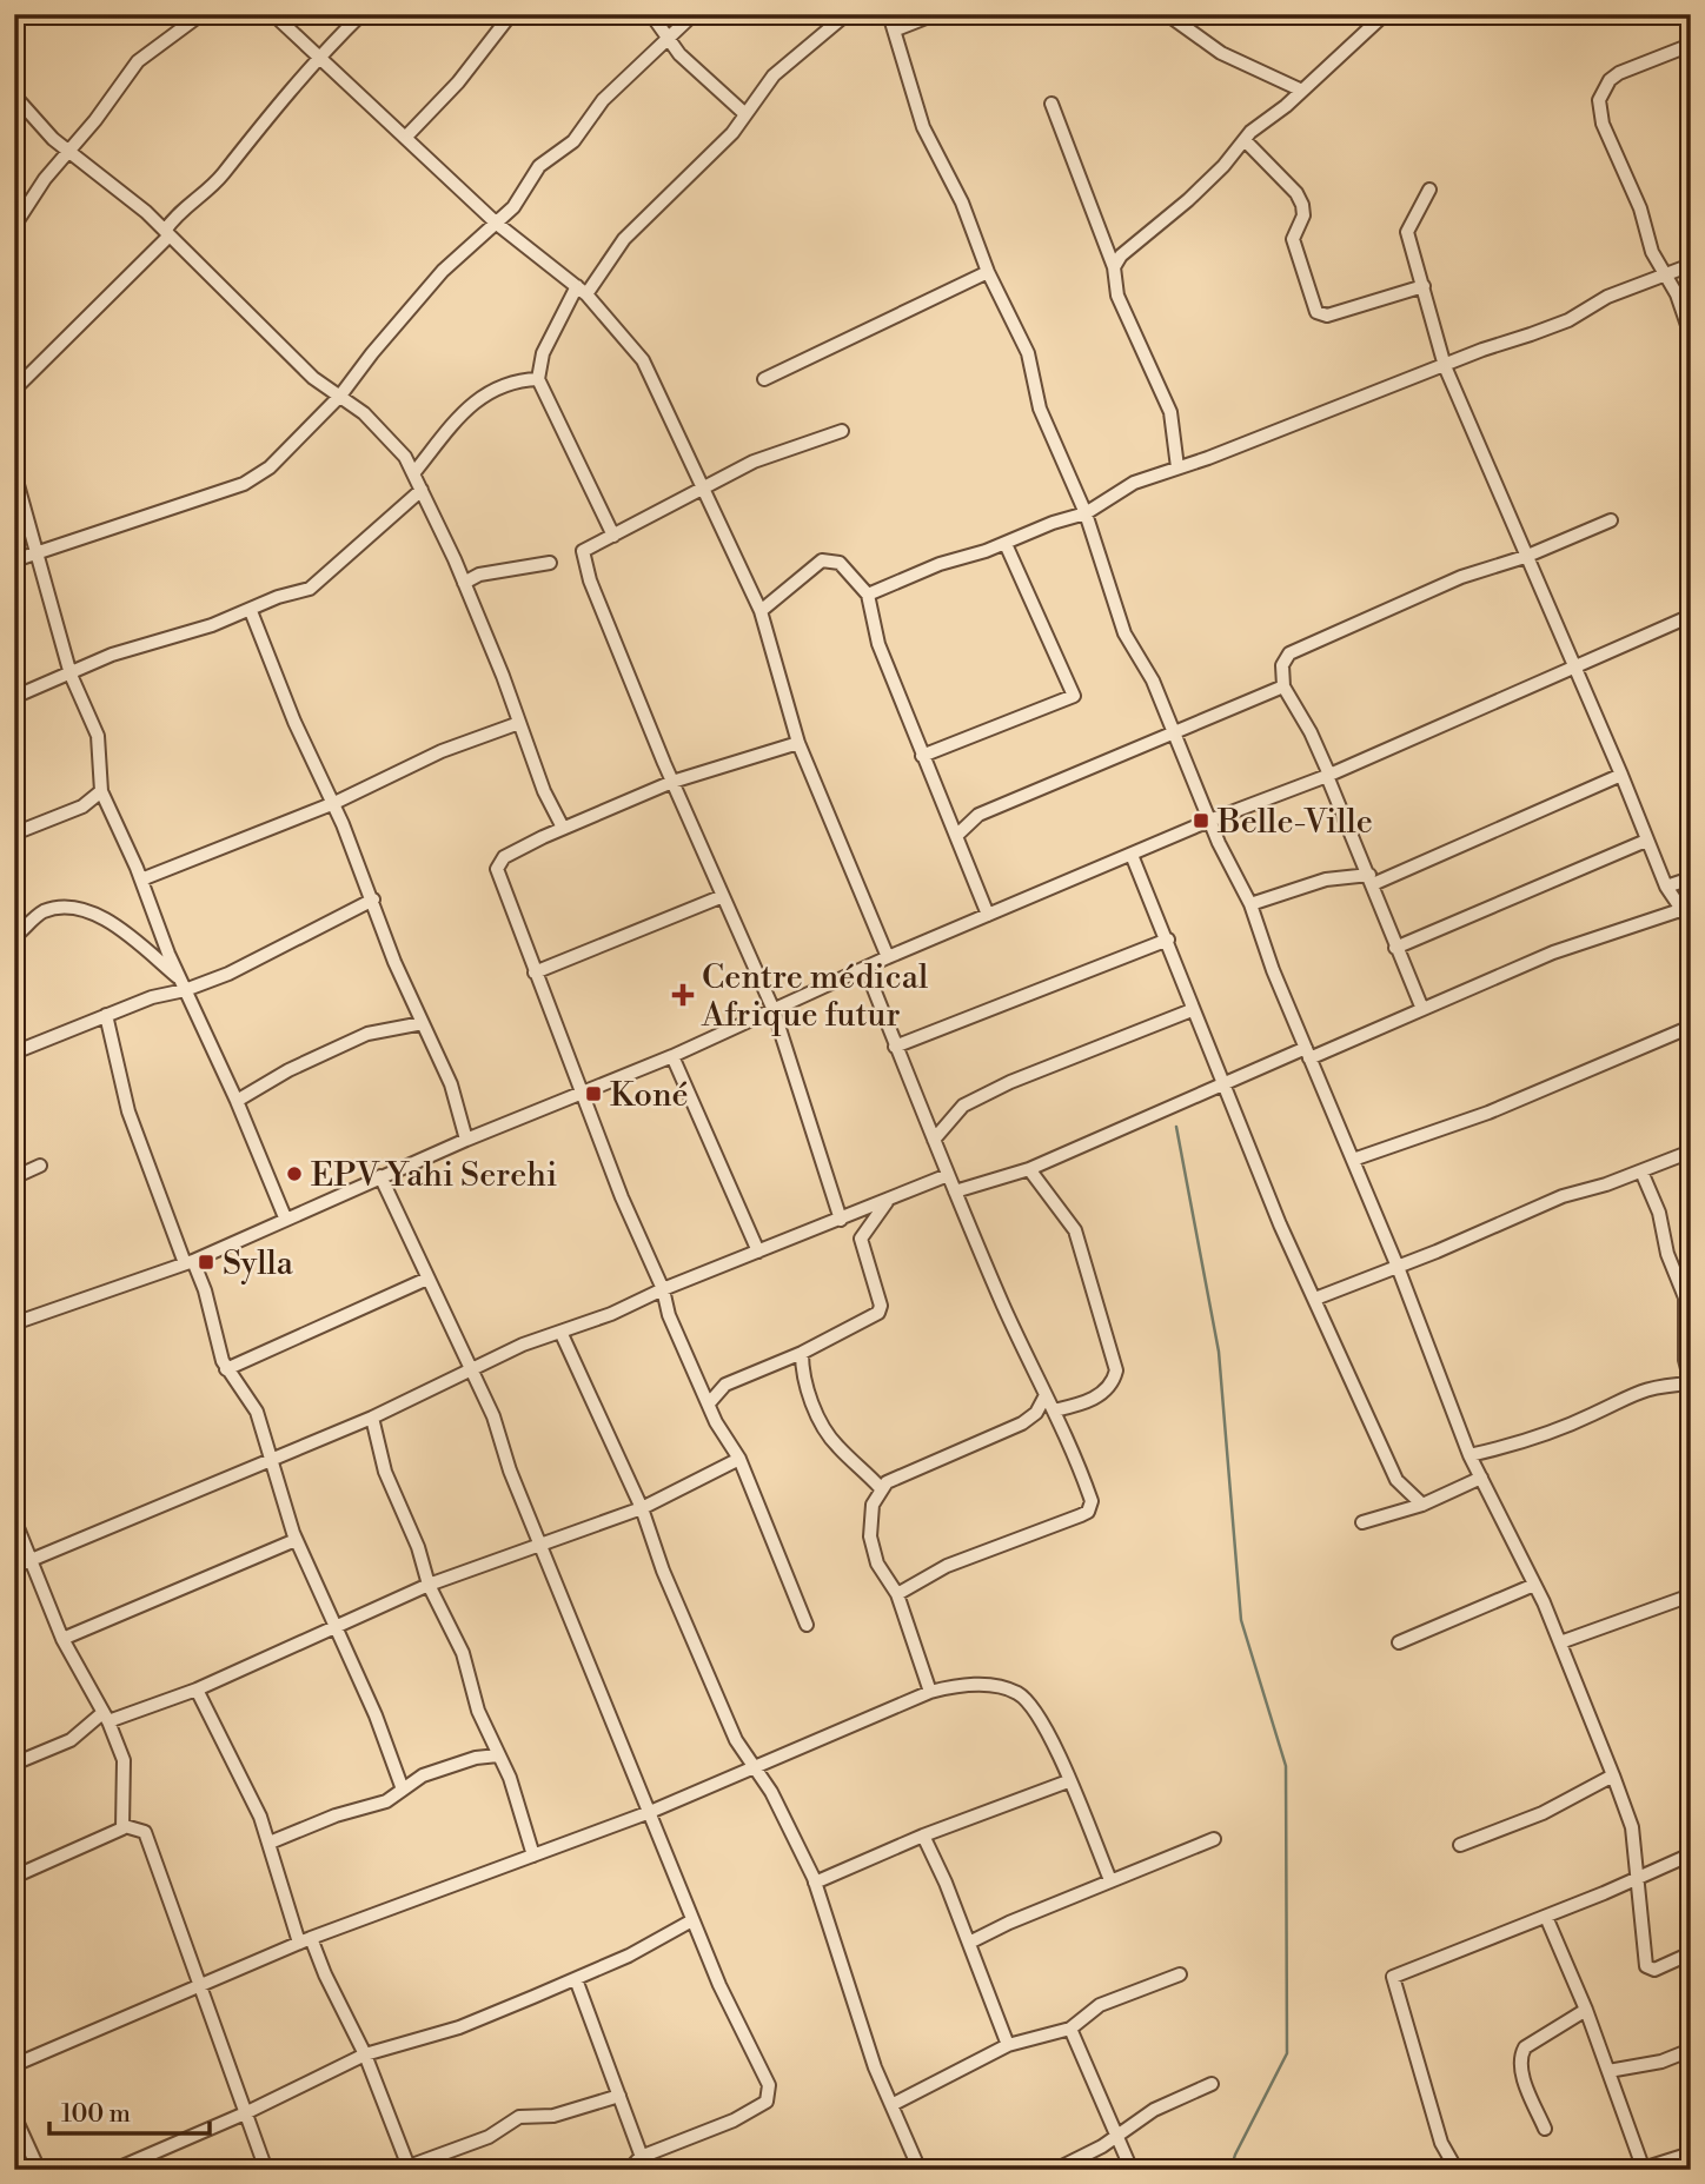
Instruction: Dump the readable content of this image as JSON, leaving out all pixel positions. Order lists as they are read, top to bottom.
{
  "places": {
    "transit": ["Belle-Ville", "Koné", "Sylla"],
    "health": ["Centre médical Afrique futur"],
    "other": ["EPV Yahi Serehi"]
  },
  "scale_bar": "100 m"
}
